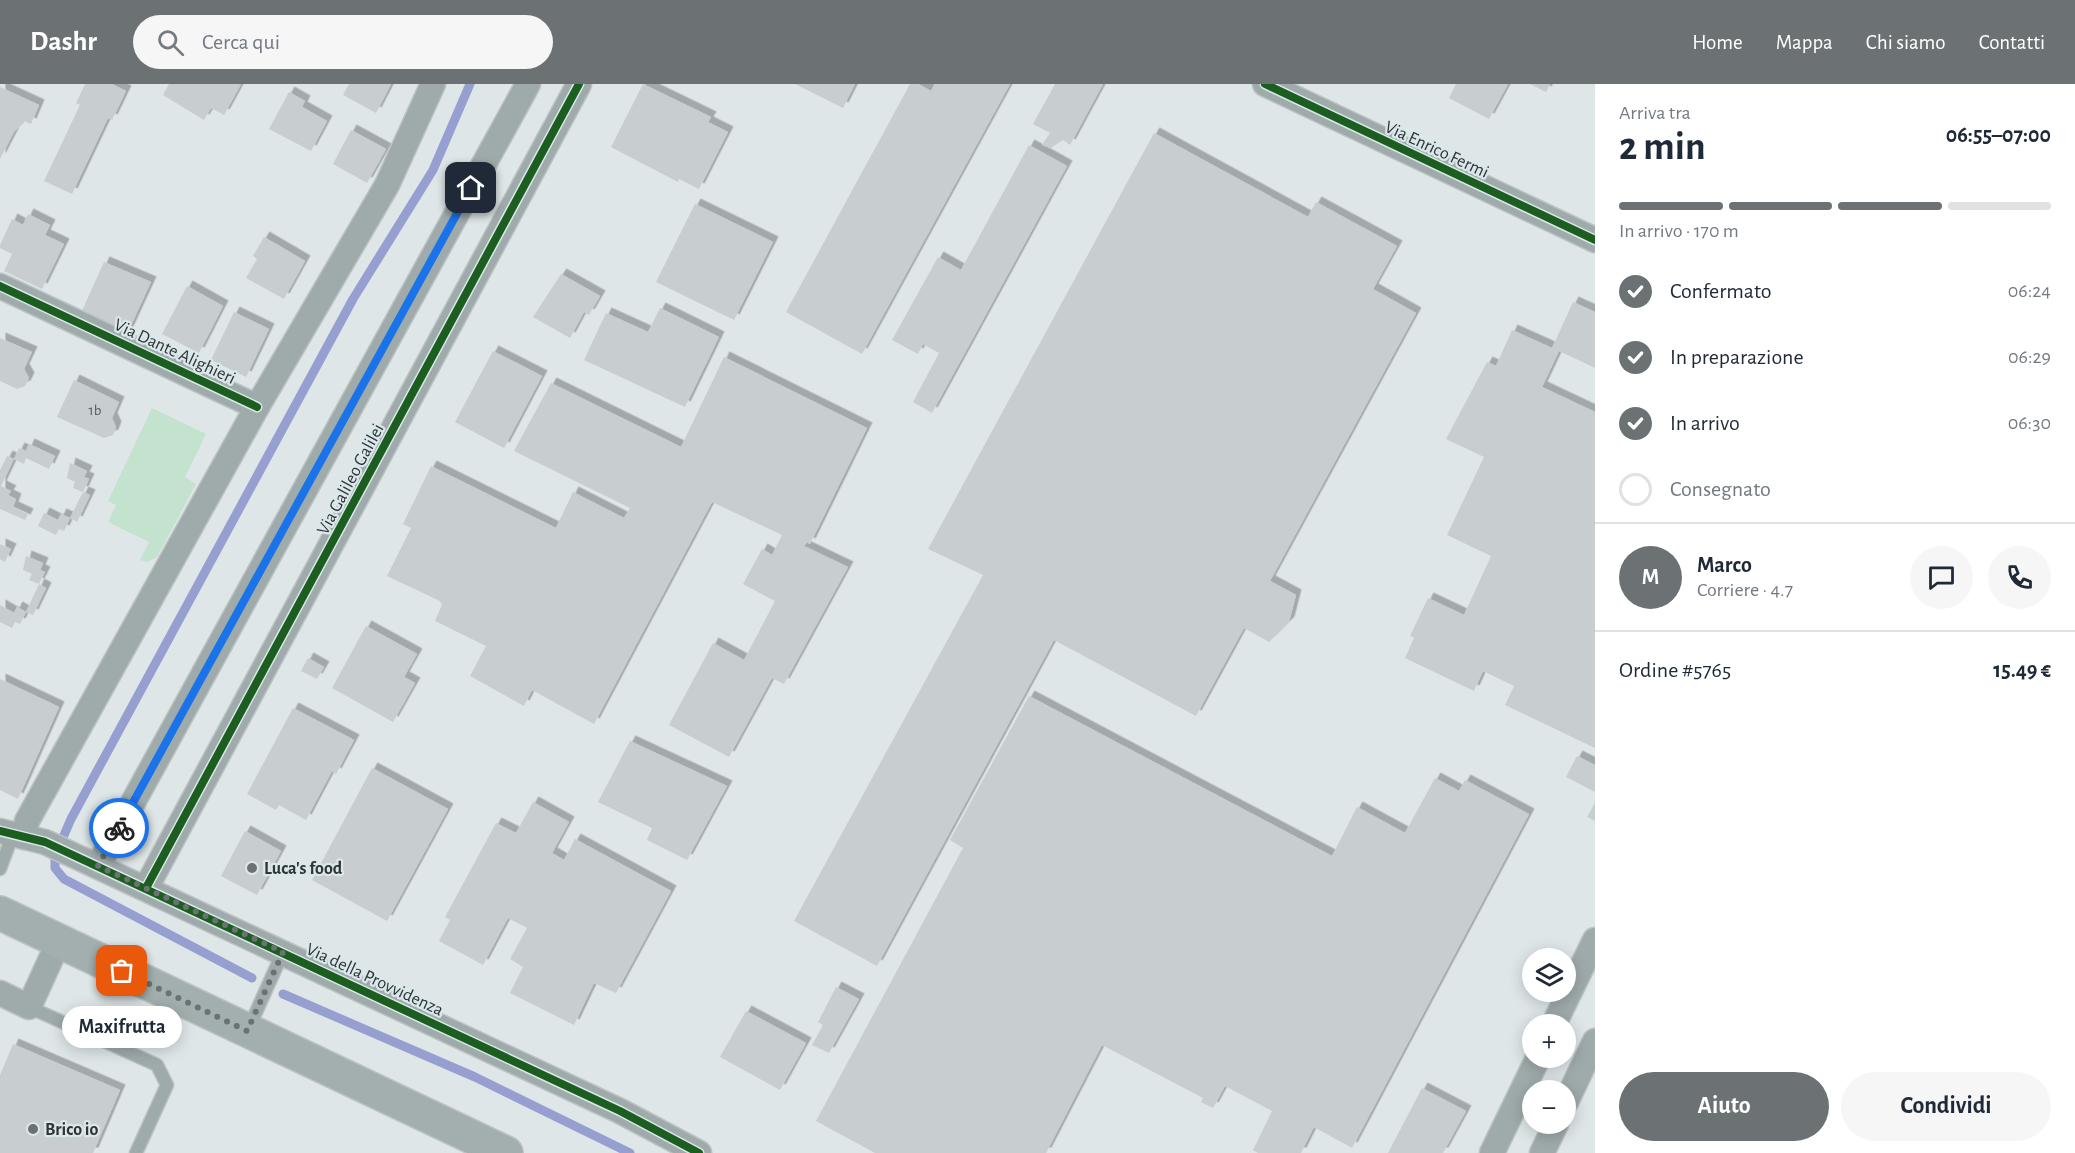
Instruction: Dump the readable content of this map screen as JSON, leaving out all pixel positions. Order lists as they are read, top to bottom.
{
  "streets": {
    "street": [
      "Via Enrico Fermi",
      "Via Dante Alighieri",
      "Via Galileo Galilei",
      "Via della Provvidenza"
    ]
  },
  "crossings": [
    ["Via Galileo Galilei", "Via della Provvidenza"]
  ],
  "places": ["Luca's food", "Maxifrutta", "Brico io"],
  "house_numbers": ["1b"],
  "page": {
    "header": "Dashr",
    "search": "Cerca qui",
    "nav": [
      "Home",
      "Mappa",
      "Chi siamo",
      "Contatti"
    ],
    "heading": ["2 min", "Arriva tra", "06:55–07:00"],
    "panel": [
      "Marco",
      "Corriere · 4.7",
      "Ordine #5765",
      "15.49 €"
    ],
    "bar": "In arrivo · 170 m",
    "list": [
      ["Confermato", "06:24"],
      ["In preparazione", "06:29"],
      ["In arrivo", "06:30"],
      "Consegnato"
    ],
    "round": "M",
    "map_buttons": ["+", "−"],
    "bubble": "Maxifrutta",
    "buttons": ["Aiuto", "Condividi"]
  }
}
